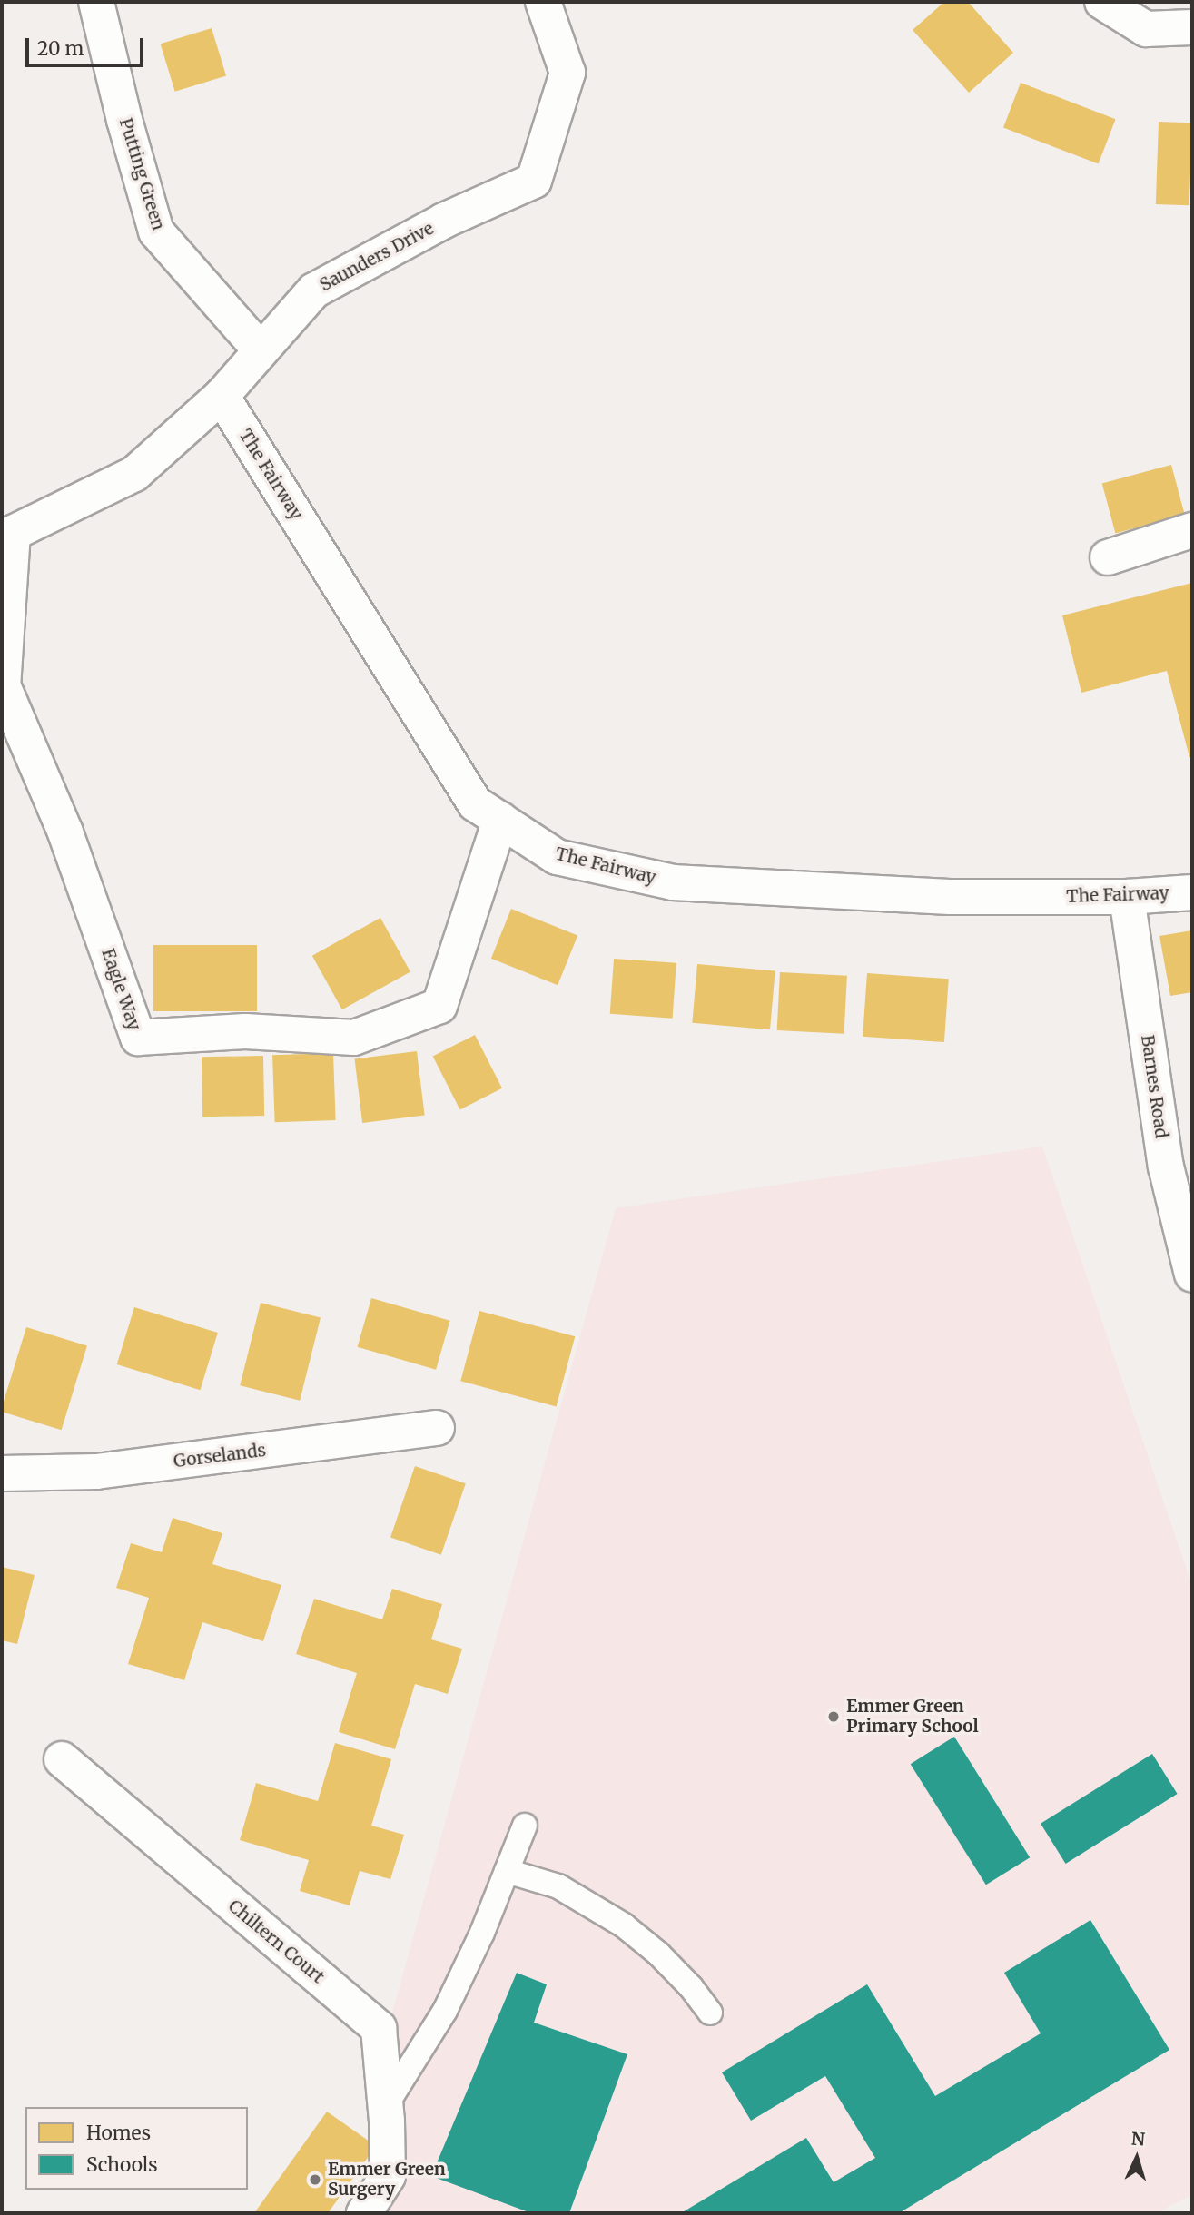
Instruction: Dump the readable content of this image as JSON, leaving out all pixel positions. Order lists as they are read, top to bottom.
{
  "streets": {
    "street": [
      "Putting Green",
      "Saunders Drive",
      "The Fairway",
      "Eagle Way",
      "Barnes Road",
      "Gorselands",
      "Chiltern Court"
    ]
  },
  "crossings": [
    ["Putting Green", "Saunders Drive"],
    ["Saunders Drive", "The Fairway"],
    ["Saunders Drive", "Eagle Way"],
    ["The Fairway", "Eagle Way"],
    ["The Fairway", "Barnes Road"]
  ],
  "places": ["Emmer Green Primary School", "Emmer Green Surgery"],
  "legend": ["Homes", "Schools"],
  "scale_bar": "20 m",
  "north": "top"
}
